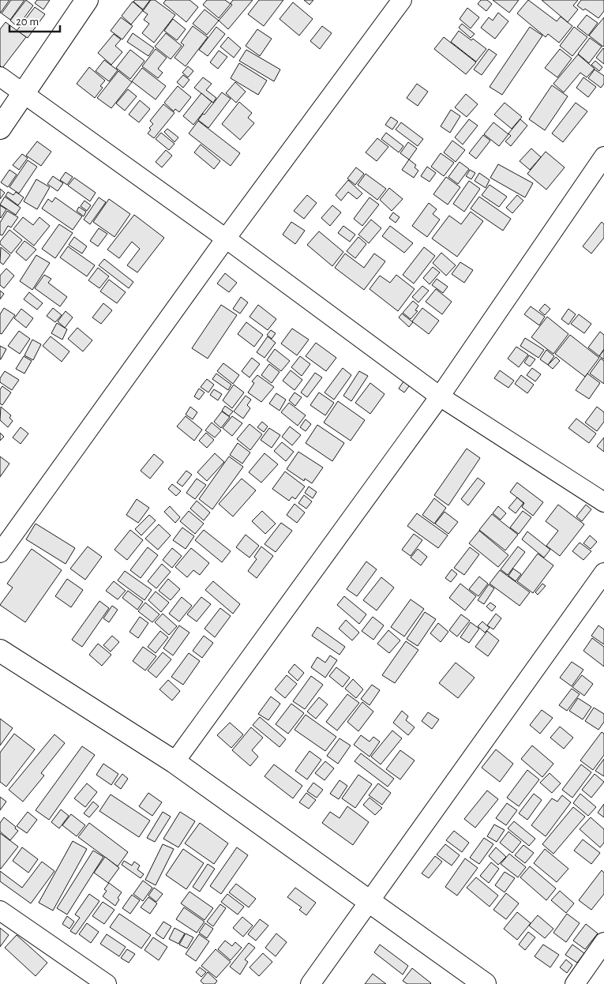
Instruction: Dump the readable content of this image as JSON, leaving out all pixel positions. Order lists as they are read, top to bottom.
{
  "scale_bar": "20 m"
}
